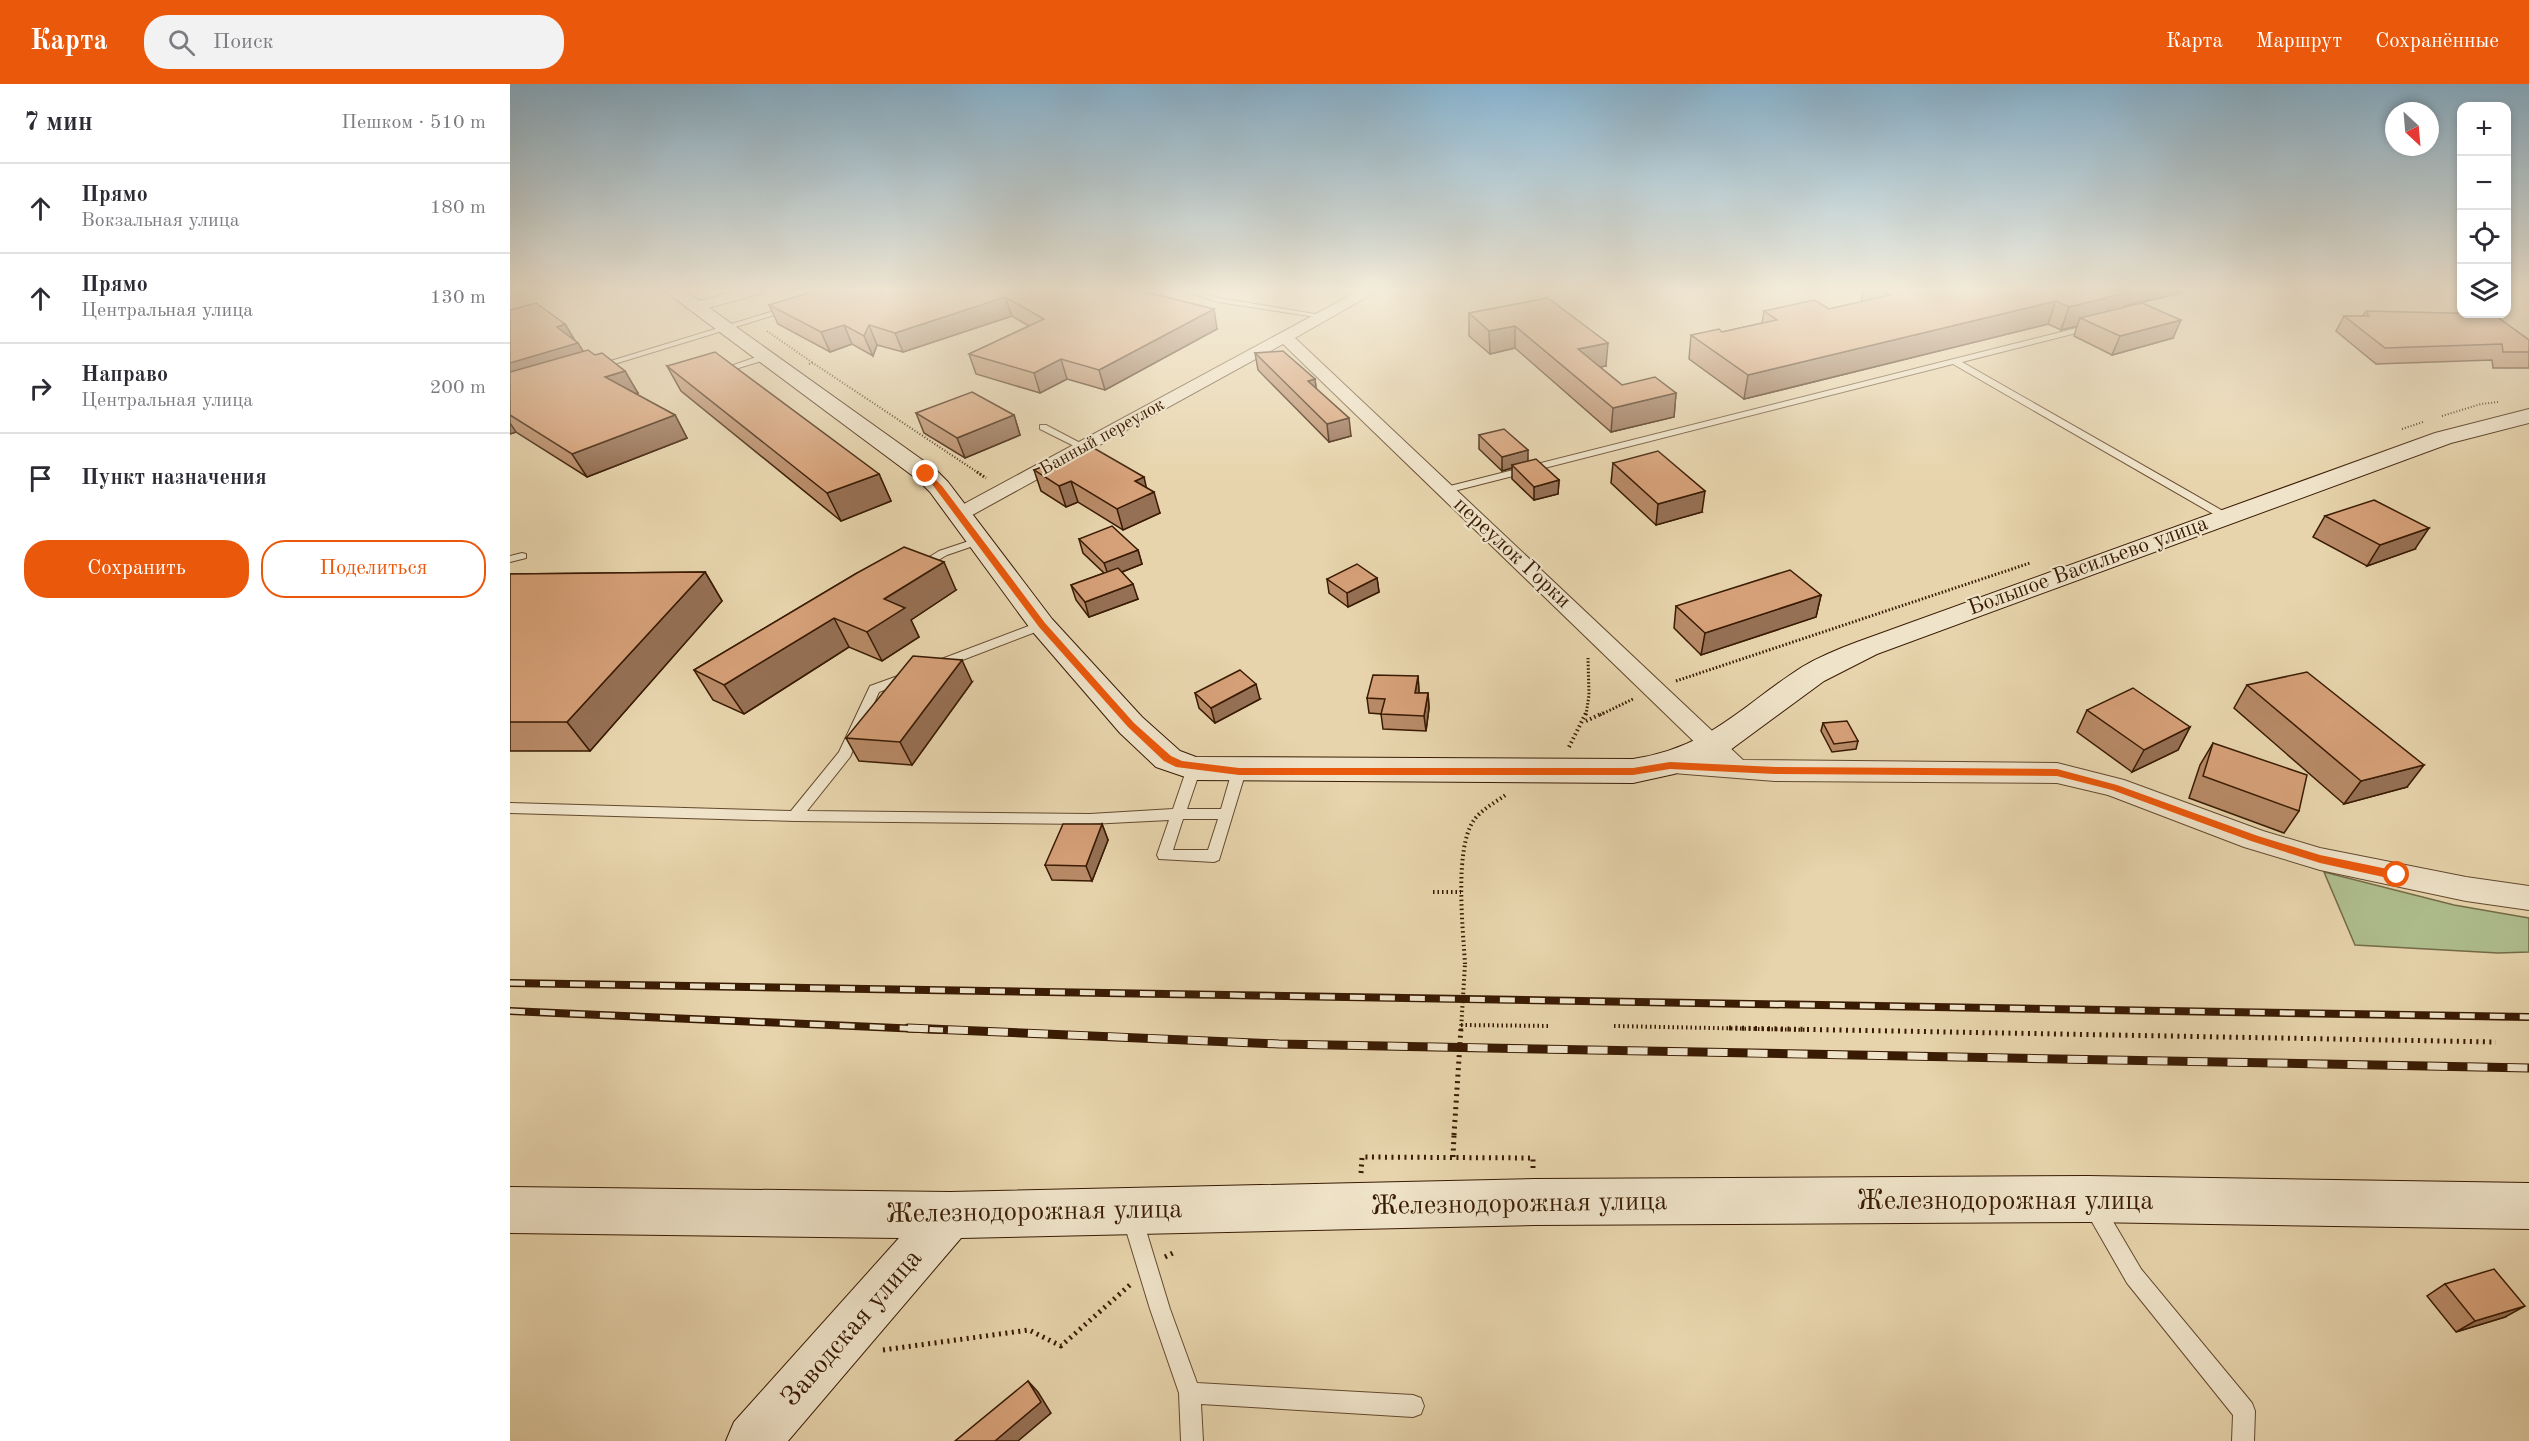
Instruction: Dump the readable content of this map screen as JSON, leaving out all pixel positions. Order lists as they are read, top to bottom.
{
  "streets": {
    "main road": ["Большое Васильево улица", "Железнодорожная улица", "Заводская улица"],
    "street": ["Банный переулок", "переулок Горки"]
  },
  "crossings": [
    ["Банный переулок", "Большое Васильево улица"],
    ["переулок Горки", "Большое Васильево улица"],
    ["Железнодорожная улица", "Заводская улица"]
  ],
  "north": "bottom right",
  "page": {
    "header": "Карта",
    "search": "Поиск",
    "nav": ["Карта", "Маршрут", "Сохранённые"],
    "heading": ["7 мин", "Пешком · 510 m"],
    "map_buttons": ["+", "−"],
    "list": [
      ["Прямо", "Вокзальная улица", "180 m"],
      ["Прямо", "Центральная улица", "130 m"],
      ["Направо", "Центральная улица", "200 m"],
      "Пункт назначения"
    ],
    "buttons": ["Сохранить", "Поделиться"]
  }
}
